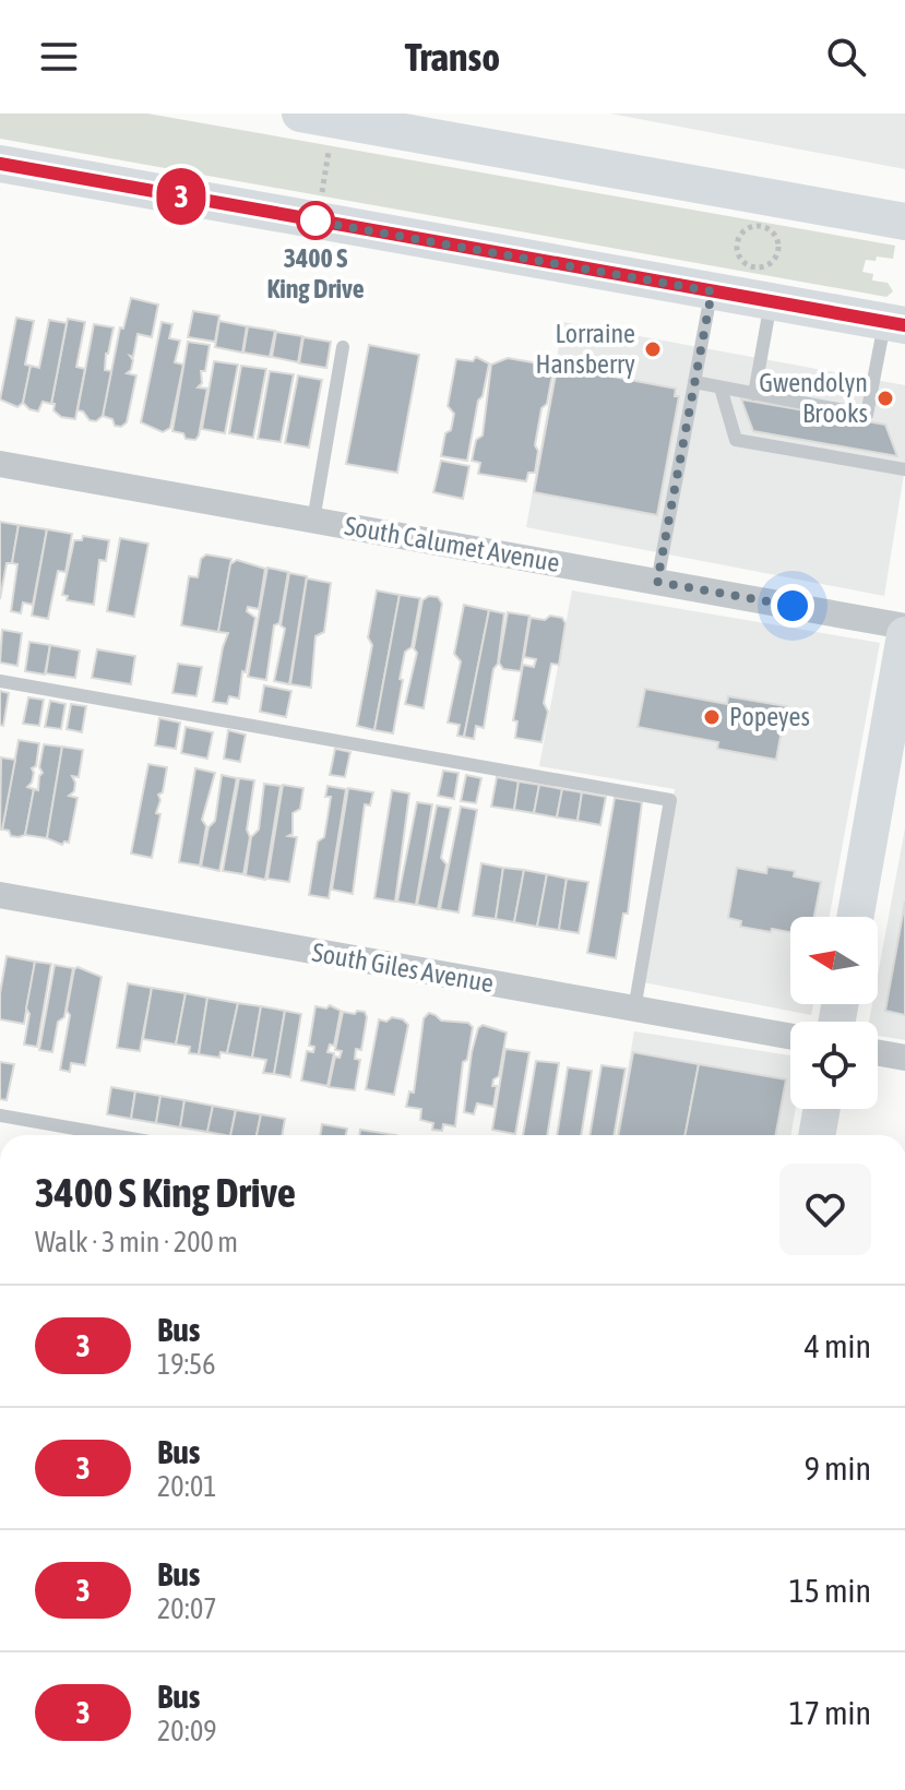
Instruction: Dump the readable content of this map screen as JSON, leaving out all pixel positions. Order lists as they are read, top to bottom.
{
  "streets": {
    "street": ["South Calumet Avenue", "South Giles Avenue"]
  },
  "places": [
    "3400 S King Drive",
    "Lorraine Hansberry",
    "Gwendolyn Brooks",
    "Popeyes"
  ],
  "lines": ["bus line 3"],
  "north": "left",
  "page": {
    "header": "Transo",
    "on_map": "3",
    "heading": ["3400 S King Drive", "Walk · 3 min · 200 m"],
    "list": [
      {
        "mark": "3",
        "name": "Bus",
        "note": "19:56",
        "value": "4 min"
      },
      {
        "mark": "3",
        "name": "Bus",
        "note": "20:01",
        "value": "9 min"
      },
      {
        "mark": "3",
        "name": "Bus",
        "note": "20:07",
        "value": "15 min"
      },
      {
        "mark": "3",
        "name": "Bus",
        "note": "20:09",
        "value": "17 min"
      }
    ]
  }
}
